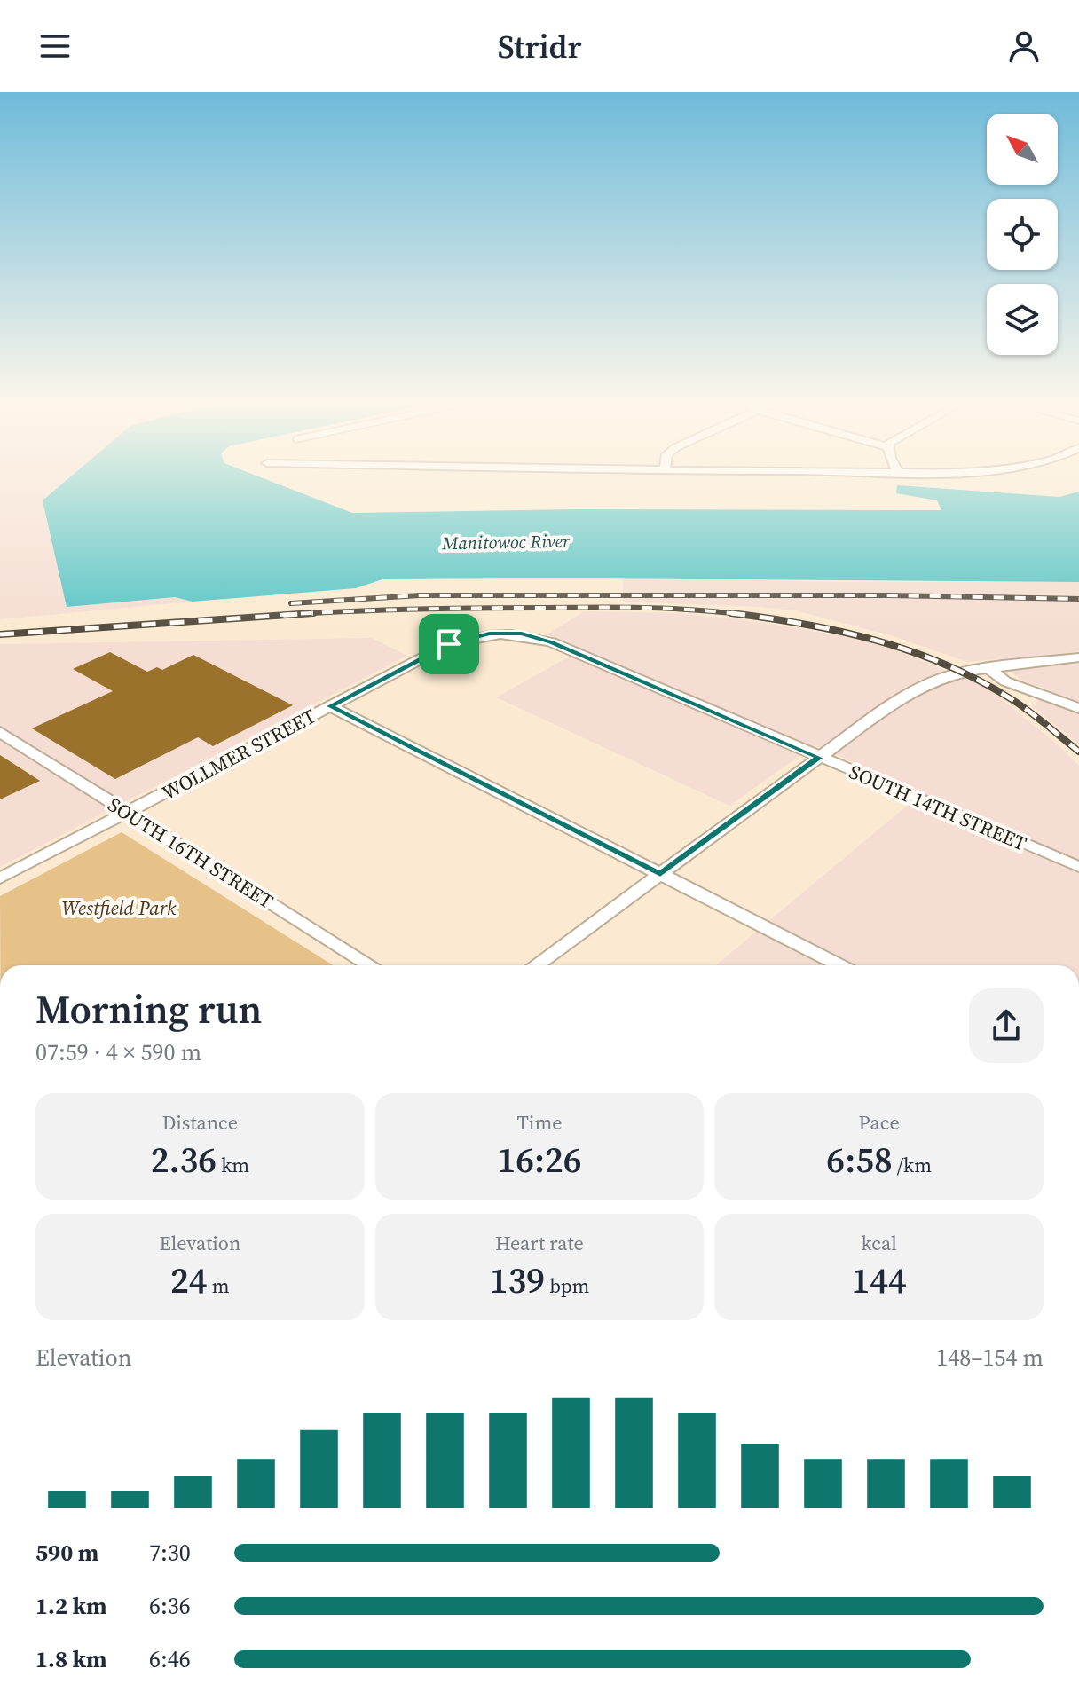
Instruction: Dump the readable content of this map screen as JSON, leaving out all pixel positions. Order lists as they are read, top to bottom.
{
  "streets": {
    "street": ["WOLLMER STREET", "SOUTH 14TH STREET", "SOUTH 16TH STREET"]
  },
  "crossings": [
    ["WOLLMER STREET", "SOUTH 14TH STREET"],
    ["WOLLMER STREET", "SOUTH 16TH STREET"]
  ],
  "water": ["Manitowoc River"],
  "parks": ["Westfield Park"],
  "north": "top left",
  "page": {
    "header": "Stridr",
    "heading": ["Morning run", "07:59 · 4 × 590 m"],
    "stats": [
      ["Distance", "2.36 km"],
      ["Time", "16:26"],
      ["Pace", "6:58 /km"],
      ["Elevation", "24 m"],
      ["Heart rate", "139 bpm"],
      ["kcal", "144"]
    ],
    "chart": ["Elevation", "148–154 m"],
    "list": [
      {
        "name": "590 m",
        "note": "7:30"
      },
      {
        "name": "1.2 km",
        "note": "6:36"
      },
      {
        "name": "1.8 km",
        "note": "6:46"
      }
    ]
  }
}
